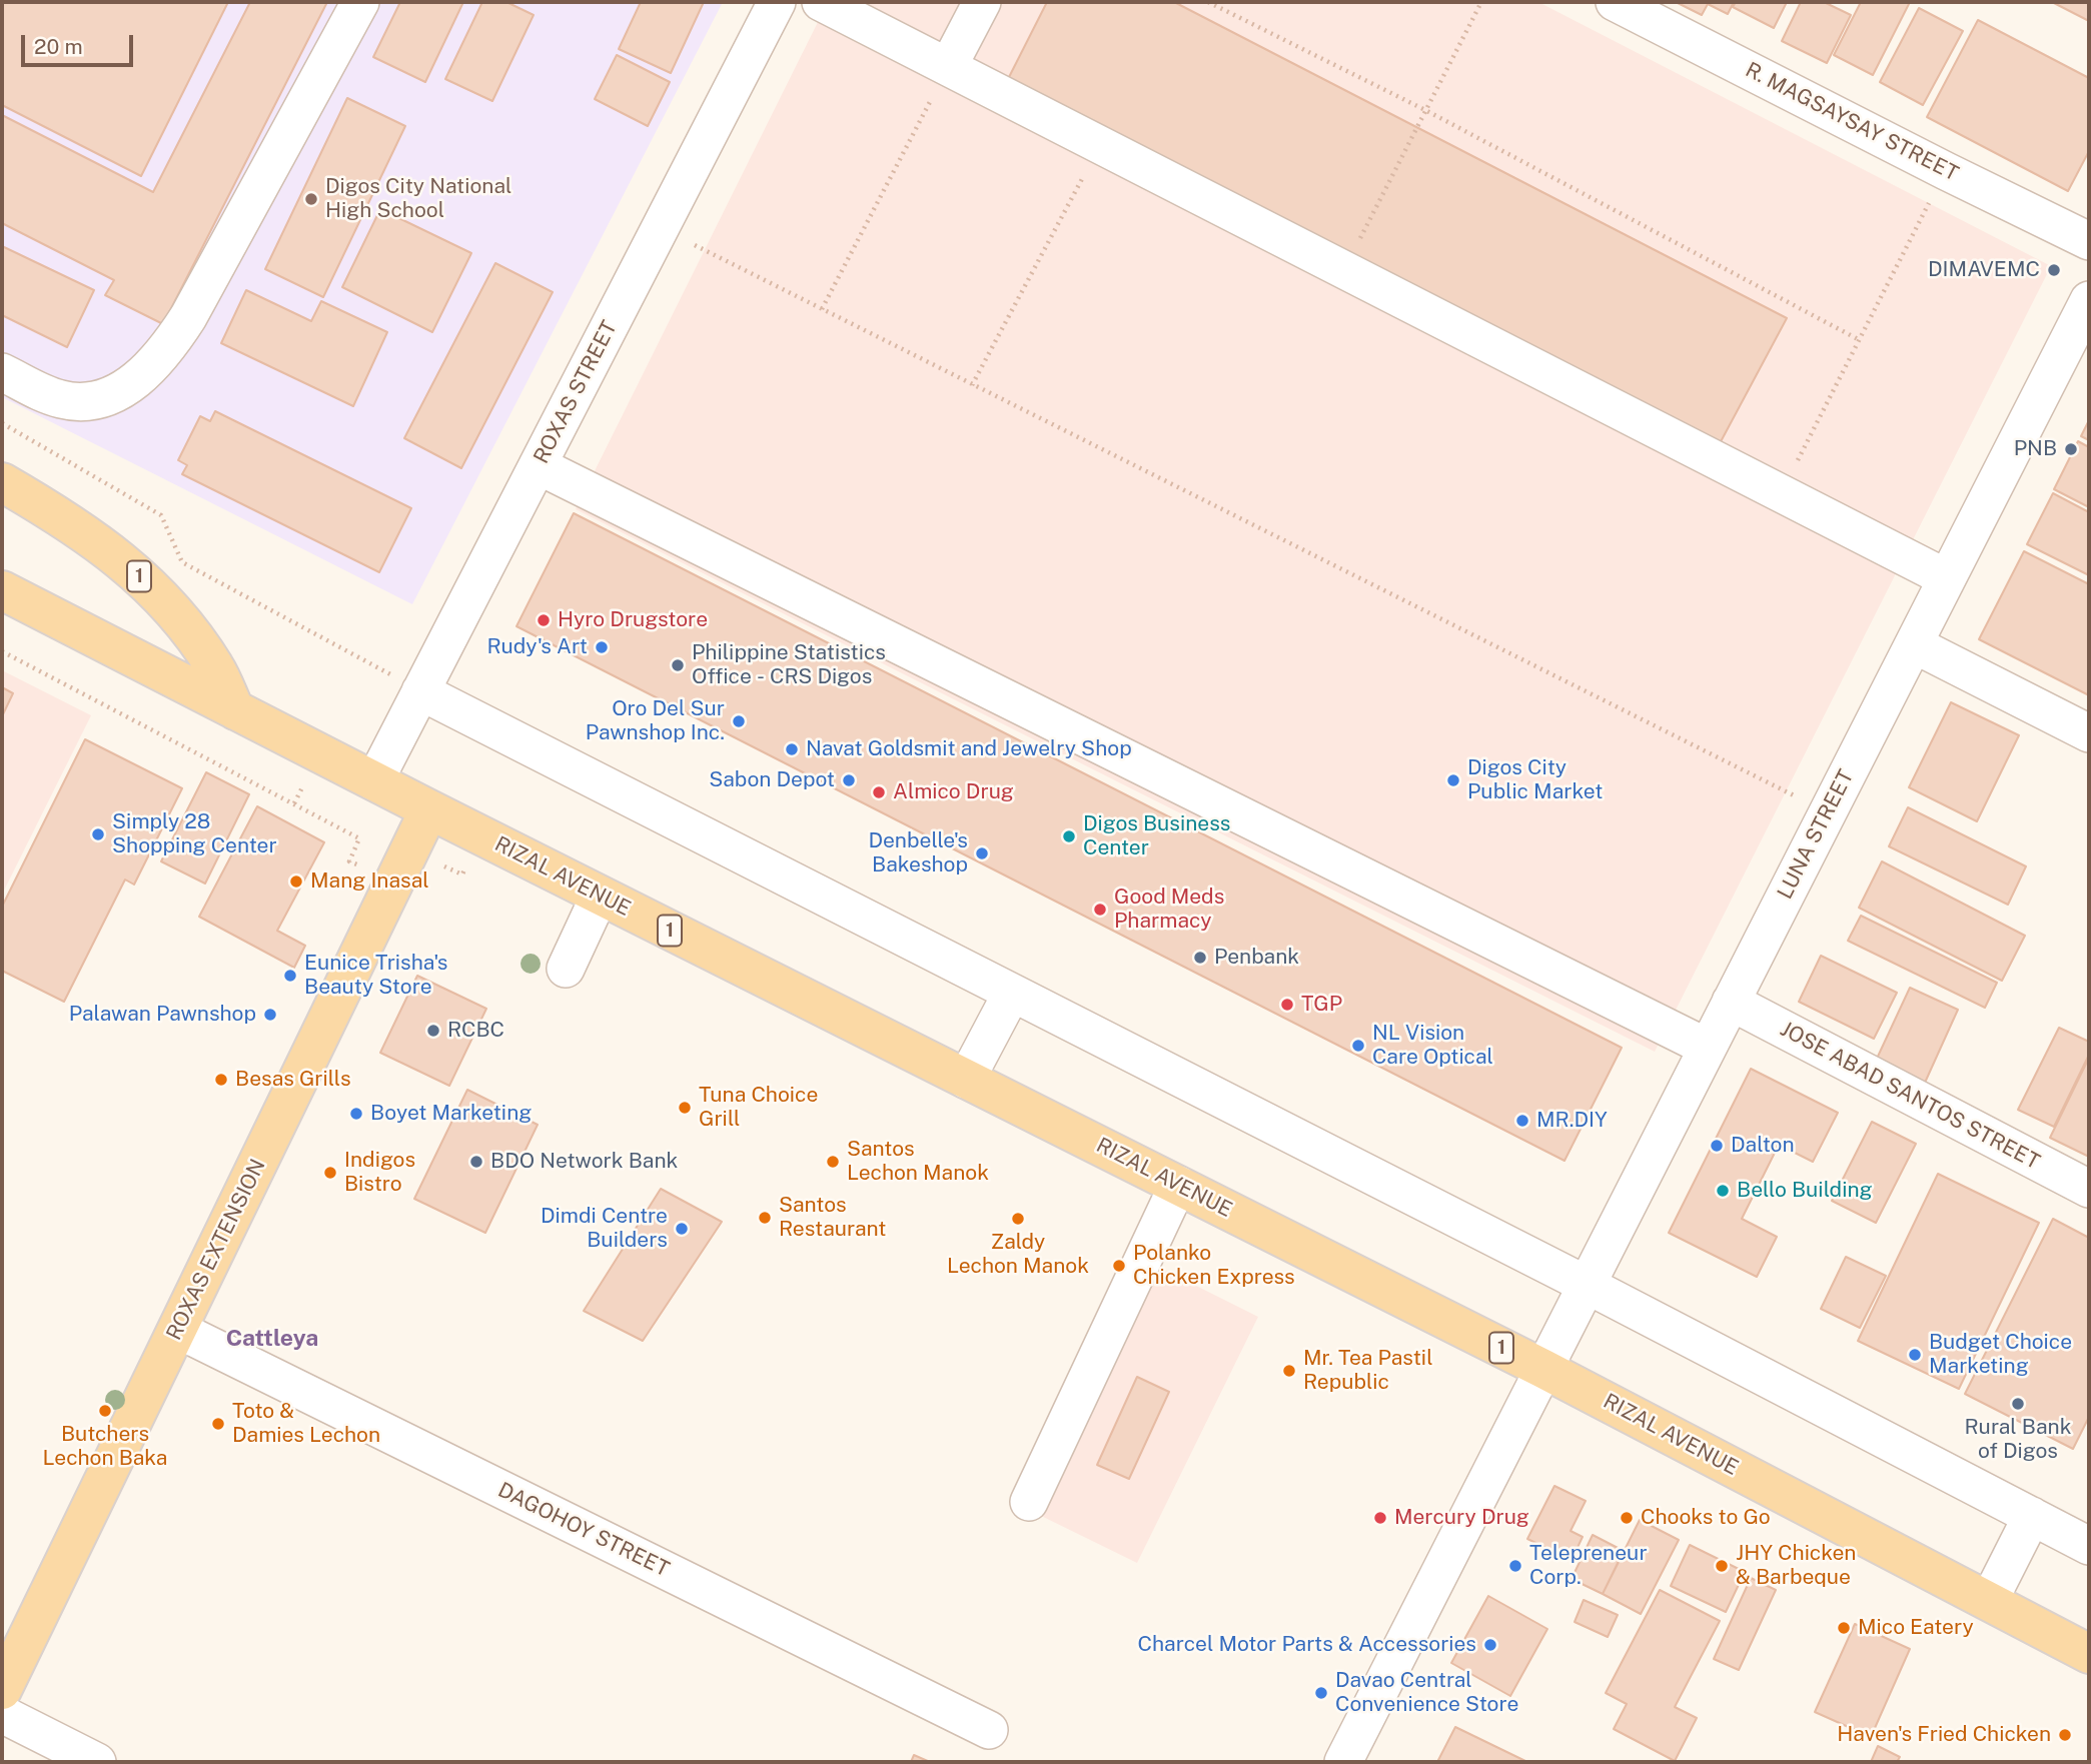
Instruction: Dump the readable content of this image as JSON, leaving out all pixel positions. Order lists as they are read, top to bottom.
{
  "streets": {
    "main road": ["1", "RIZAL AVENUE", "ROXAS EXTENSION"],
    "street": [
      "R. MAGSAYSAY STREET",
      "ROXAS STREET",
      "LUNA STREET",
      "JOSE ABAD SANTOS STREET",
      "DAGOHOY STREET"
    ]
  },
  "crossings": [
    ["ROXAS STREET", "RIZAL AVENUE"],
    ["1", "RIZAL AVENUE"],
    ["LUNA STREET", "RIZAL AVENUE"],
    ["LUNA STREET", "JOSE ABAD SANTOS STREET"],
    ["RIZAL AVENUE", "ROXAS EXTENSION"],
    ["ROXAS EXTENSION", "DAGOHOY STREET"]
  ],
  "districts": ["Cattleya"],
  "places": [
    "Digos City National High School",
    "DIMAVEMC",
    "PNB",
    "Hyro Drugstore",
    "Rudy's Art",
    "Philippine Statistics Office - CRS Digos",
    "Oro Del Sur Pawnshop Inc.",
    "Navat Goldsmit and Jewelry Shop",
    "Sabon Depot",
    "Digos City Public Market",
    "Almico Drug",
    "Simply 28 Shopping Center",
    "Digos Business Center",
    "Denbelle's Bakeshop",
    "Mang Inasal",
    "Good Meds Pharmacy",
    "Penbank",
    "Eunice Trisha's Beauty Store",
    "TGP",
    "Palawan Pawnshop",
    "RCBC",
    "NL Vision Care Optical",
    "Besas Grills",
    "Tuna Choice Grill",
    "Boyet Marketing",
    "MR.DIY",
    "Dalton",
    "BDO Network Bank",
    "Santos Lechon Manok",
    "Indigos Bistro",
    "Bello Building",
    "Santos Restaurant",
    "Zaldy Lechon Manok",
    "Dimdi Centre Builders",
    "Polanko Chicken Express",
    "Budget Choice Marketing",
    "Mr. Tea Pastil Republic",
    "Rural Bank of Digos",
    "Butchers Lechon Baka",
    "Toto & Damies Lechon",
    "Mercury Drug",
    "Chooks to Go",
    "Telepreneur Corp.",
    "JHY Chicken & Barbeque",
    "Mico Eatery",
    "Charcel Motor Parts & Accessories",
    "Davao Central Convenience Store",
    "Haven's Fried Chicken"
  ],
  "scale_bar": "20 m"
}
